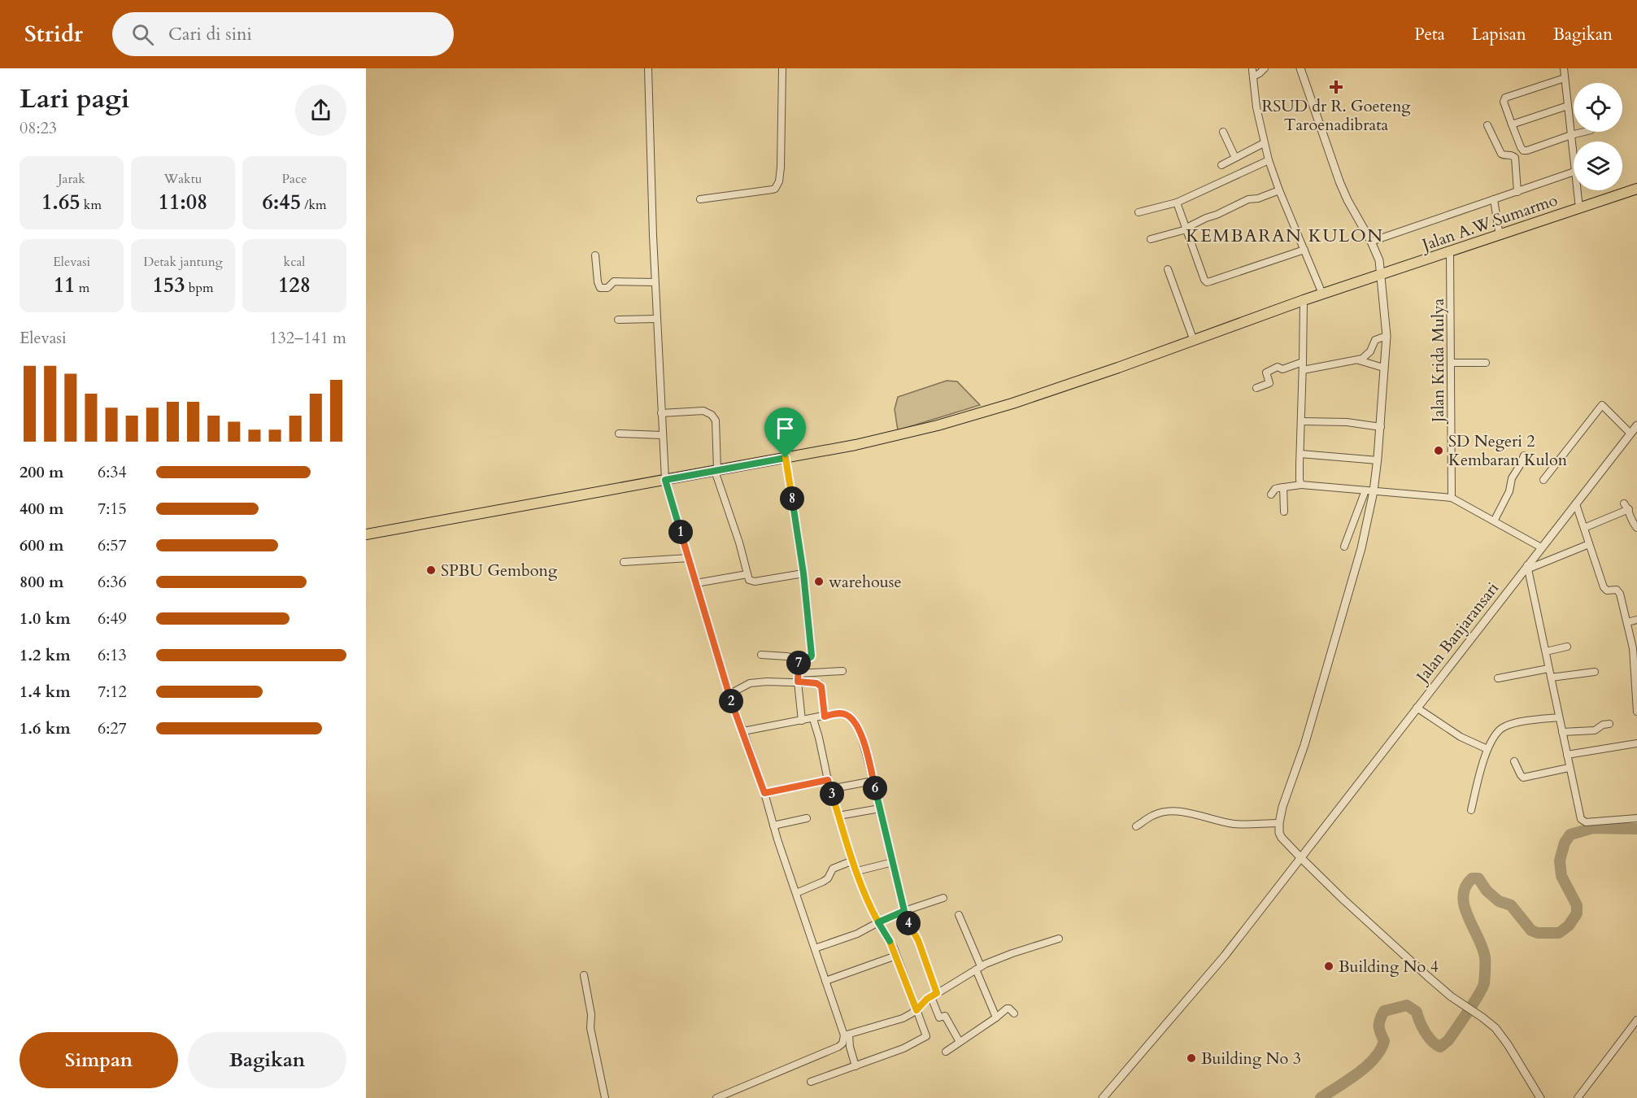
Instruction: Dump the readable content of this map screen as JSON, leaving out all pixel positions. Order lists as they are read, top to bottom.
{
  "streets": {
    "main road": ["Jalan A.W.Sumarmo"],
    "street": ["Jalan Krida Mulya", "Jalan Banjaransari"]
  },
  "crossings": [
    ["Jalan A.W.Sumarmo", "Jalan Krida Mulya"]
  ],
  "districts": ["KEMBARAN KULON"],
  "places": {
    "health": ["RSUD dr R. Goeteng Taroenadibrata"],
    "other": [
      "SD Negeri 2 Kembaran Kulon",
      "SPBU Gembong",
      "warehouse",
      "Building No 4",
      "Building No 3"
    ]
  },
  "page": {
    "header": "Stridr",
    "search": "Cari di sini",
    "nav": ["Peta", "Lapisan", "Bagikan"],
    "heading": ["Lari pagi", "08:23"],
    "stats": [
      ["Jarak", "1.65 km"],
      ["Waktu", "11:08"],
      ["Pace", "6:45 /km"],
      ["Elevasi", "11 m"],
      ["Detak jantung", "153 bpm"],
      ["kcal", "128"]
    ],
    "chart": ["Elevasi", "132–141 m"],
    "list": [
      {
        "name": "200 m",
        "note": "6:34"
      },
      {
        "name": "400 m",
        "note": "7:15"
      },
      {
        "name": "600 m",
        "note": "6:57"
      },
      {
        "name": "800 m",
        "note": "6:36"
      },
      {
        "name": "1.0 km",
        "note": "6:49"
      },
      {
        "name": "1.2 km",
        "note": "6:13"
      },
      {
        "name": "1.4 km",
        "note": "7:12"
      },
      {
        "name": "1.6 km",
        "note": "6:27"
      }
    ],
    "pins": [
      "8",
      "1",
      "7",
      "2",
      "6",
      "3",
      "4"
    ],
    "buttons": ["Simpan", "Bagikan"]
  }
}
